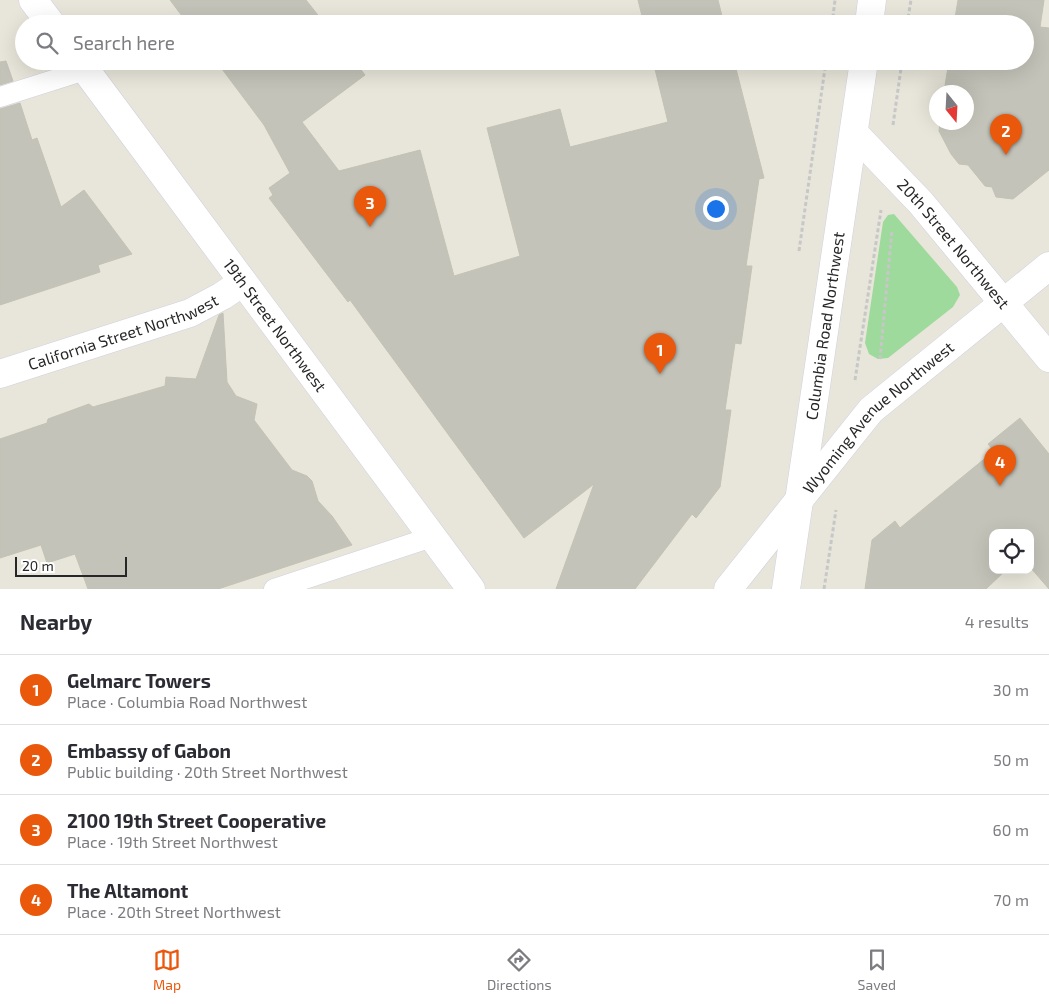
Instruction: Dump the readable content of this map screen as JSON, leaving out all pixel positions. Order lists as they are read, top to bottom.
{
  "streets": {
    "street": [
      "20th Street Northwest",
      "19th Street Northwest",
      "Columbia Road Northwest",
      "California Street Northwest",
      "Wyoming Avenue Northwest"
    ]
  },
  "crossings": [
    ["20th Street Northwest", "Columbia Road Northwest"],
    ["20th Street Northwest", "Wyoming Avenue Northwest"],
    ["19th Street Northwest", "California Street Northwest"],
    ["Columbia Road Northwest", "Wyoming Avenue Northwest"]
  ],
  "scale_bar": "20 m",
  "north": "bottom",
  "page": {
    "search": "Search here",
    "pins": [
      "2",
      "3",
      "1",
      "4"
    ],
    "scale": "20 m",
    "heading": ["Nearby", "4 results"],
    "list": [
      {
        "mark": "1",
        "name": "Gelmarc Towers",
        "note": "Place · Columbia Road Northwest",
        "value": "30 m"
      },
      {
        "mark": "2",
        "name": "Embassy of Gabon",
        "note": "Public building · 20th Street Northwest",
        "value": "50 m"
      },
      {
        "mark": "3",
        "name": "2100 19th Street Cooperative",
        "note": "Place · 19th Street Northwest",
        "value": "60 m"
      },
      {
        "mark": "4",
        "name": "The Altamont",
        "note": "Place · 20th Street Northwest",
        "value": "70 m"
      }
    ],
    "nav": ["Map", "Directions", "Saved"]
  }
}
